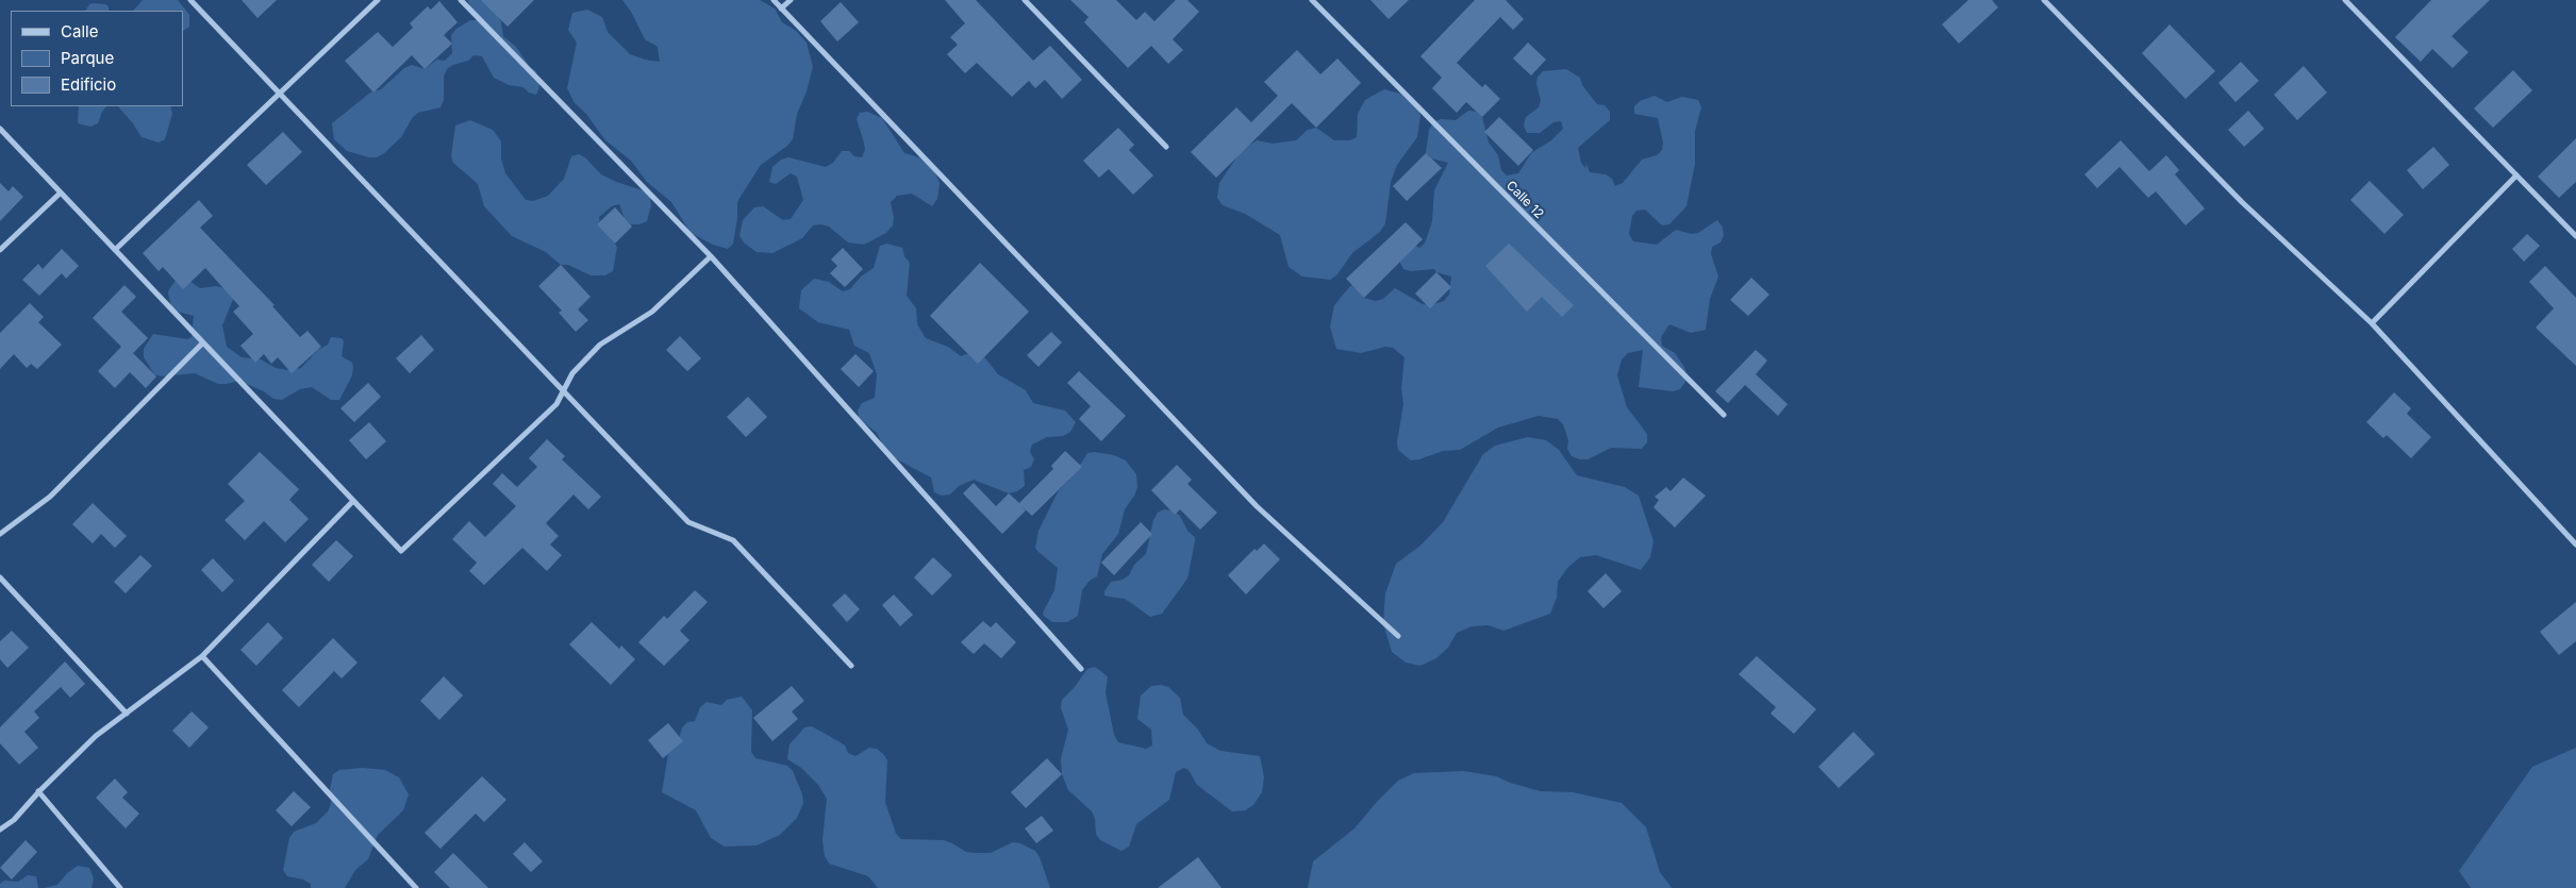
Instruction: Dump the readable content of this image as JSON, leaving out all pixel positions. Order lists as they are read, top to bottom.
{
  "streets": {
    "street": ["Calle 12"]
  },
  "legend": ["Calle", "Parque", "Edificio"]
}
